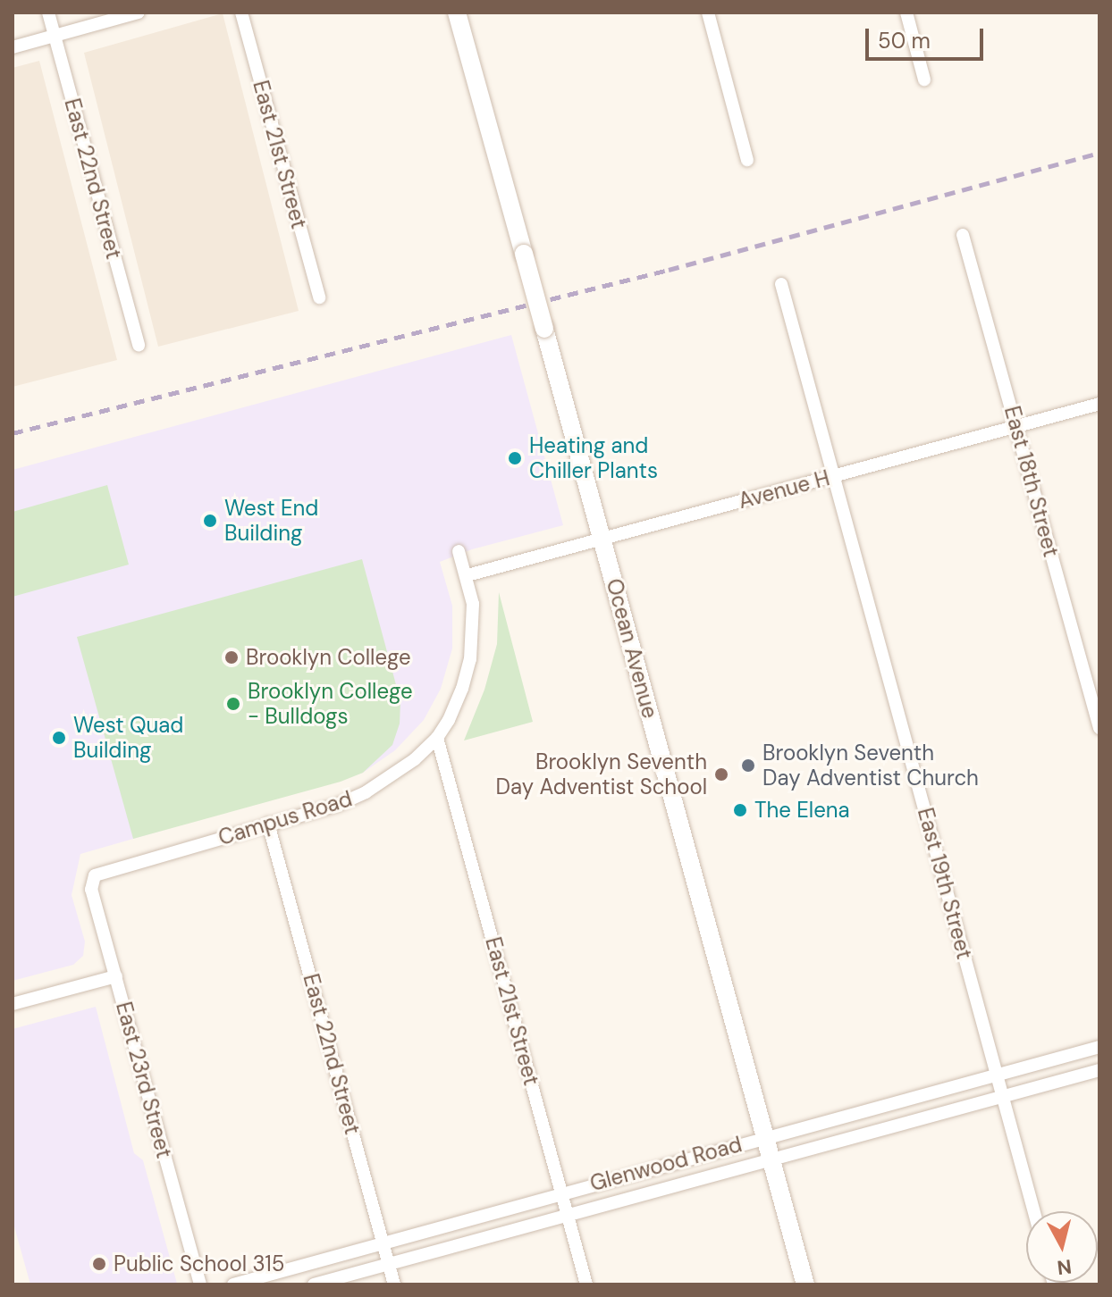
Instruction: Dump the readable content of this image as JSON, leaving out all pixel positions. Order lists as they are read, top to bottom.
{
  "streets": {
    "main road": ["Ocean Avenue"],
    "street": [
      "East 21st Street",
      "East 22nd Street",
      "East 18th Street",
      "Avenue H",
      "Campus Road",
      "East 19th Street",
      "East 23rd Street",
      "Glenwood Road"
    ]
  },
  "crossings": [
    ["East 21st Street", "Campus Road"],
    ["East 21st Street", "Glenwood Road"],
    ["East 22nd Street", "Campus Road"],
    ["East 22nd Street", "Glenwood Road"],
    ["East 18th Street", "Avenue H"],
    ["Avenue H", "Ocean Avenue"],
    ["Avenue H", "Campus Road"],
    ["Avenue H", "East 19th Street"],
    ["Ocean Avenue", "Glenwood Road"],
    ["Campus Road", "East 23rd Street"],
    ["East 19th Street", "Glenwood Road"]
  ],
  "places": [
    "Heating and Chiller Plants",
    "West End Building",
    "Brooklyn College",
    "Brooklyn College - Bulldogs",
    "West Quad Building",
    "Brooklyn Seventh Day Adventist Church",
    "Brooklyn Seventh Day Adventist School",
    "The Elena",
    "Public School 315"
  ],
  "scale_bar": "50 m",
  "north": "bottom"
}
